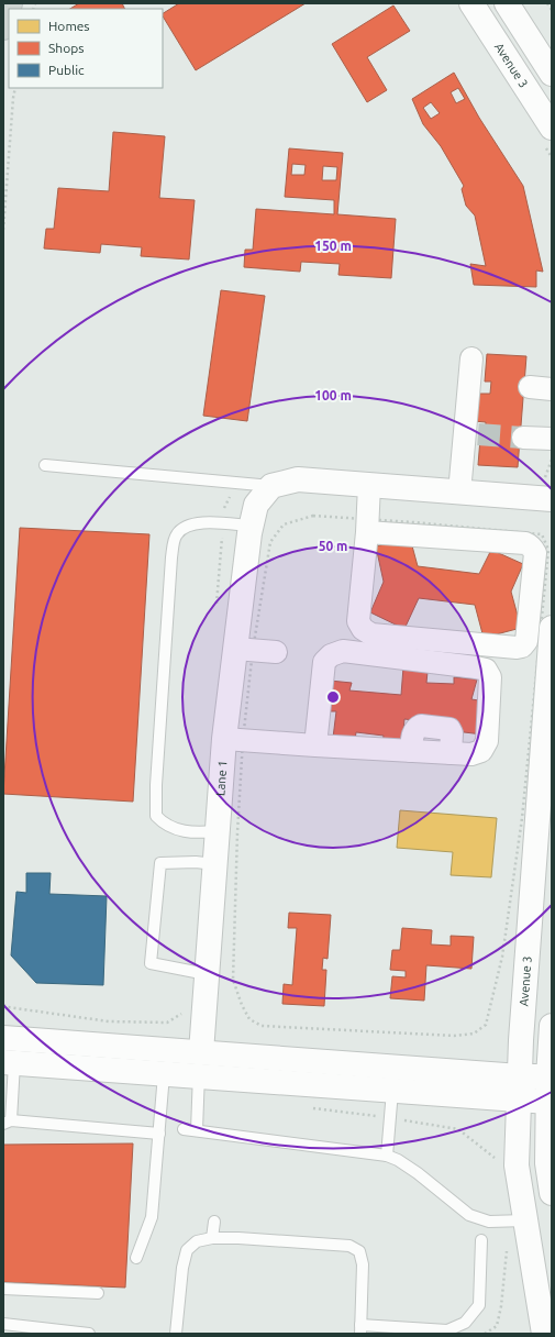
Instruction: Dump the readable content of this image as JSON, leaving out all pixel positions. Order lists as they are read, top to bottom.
{
  "streets": {
    "street": ["Avenue 3", "Lane 1"]
  },
  "legend": ["Homes", "Shops", "Public"],
  "rings": ["150 m", "100 m", "50 m"]
}
